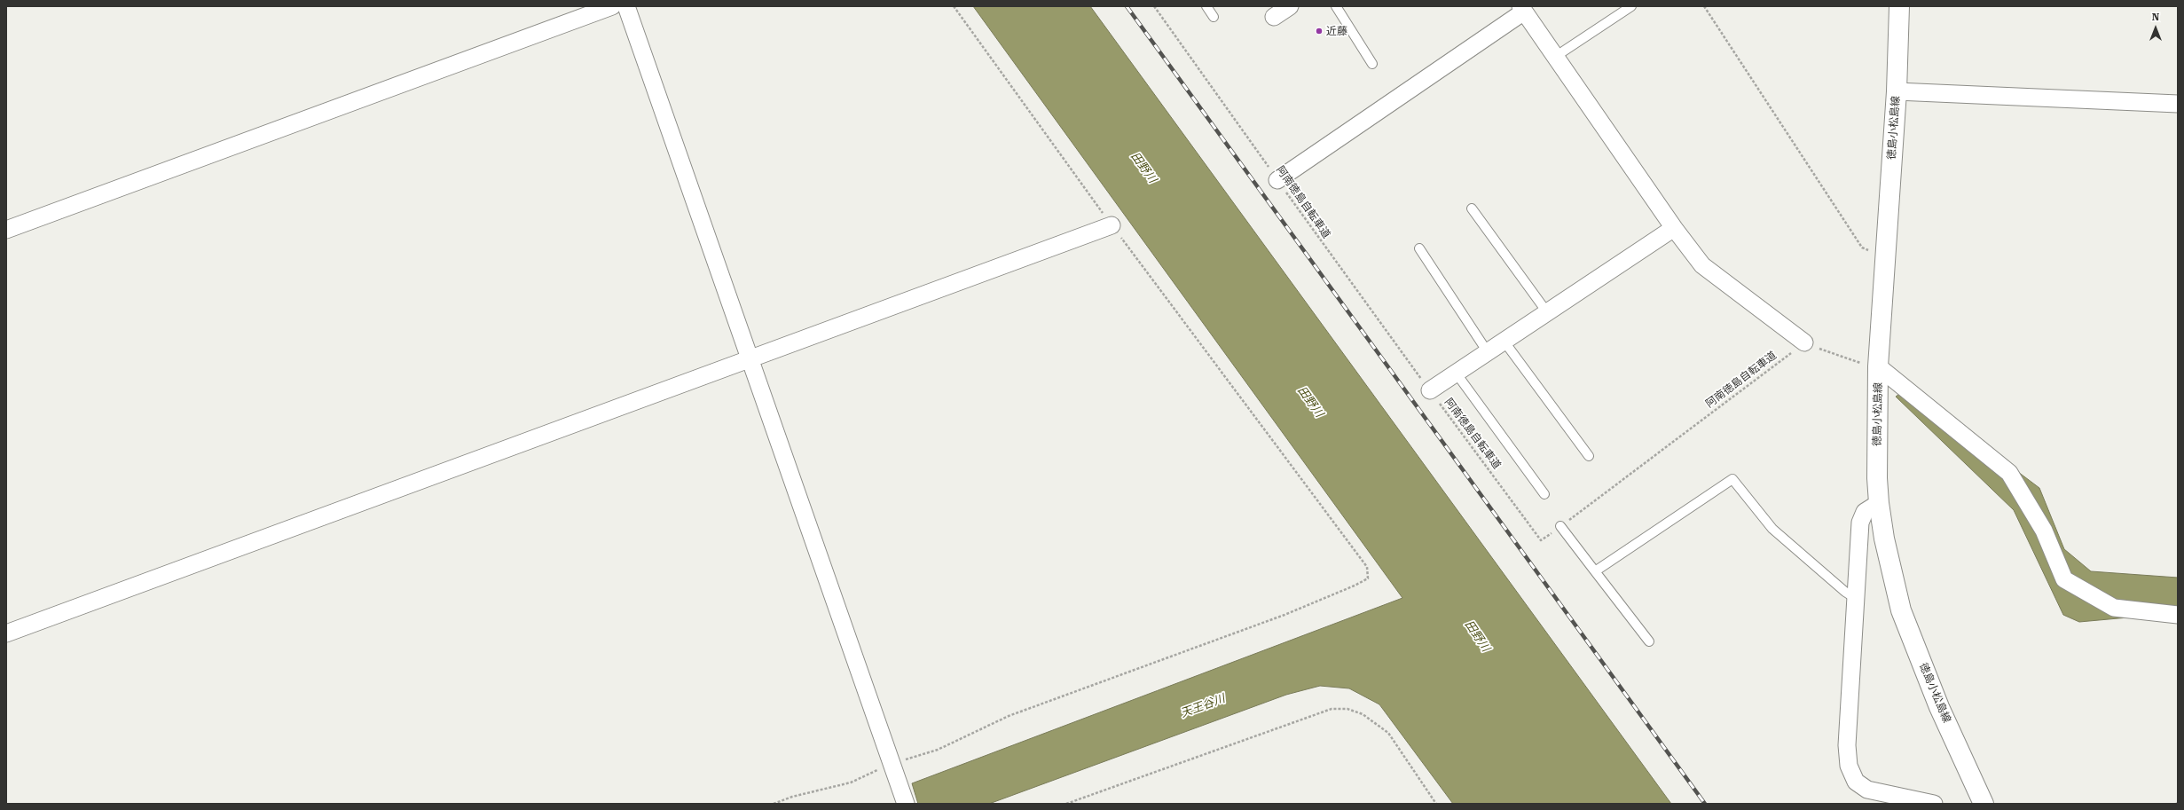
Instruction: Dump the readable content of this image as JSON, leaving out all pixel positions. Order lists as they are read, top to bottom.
{
  "streets": {
    "main road": ["徳島小松島線"],
    "path": ["阿南徳島自転車道"]
  },
  "water": ["田野川", "天王谷川"],
  "places": ["近藤"],
  "north": "top"
}
